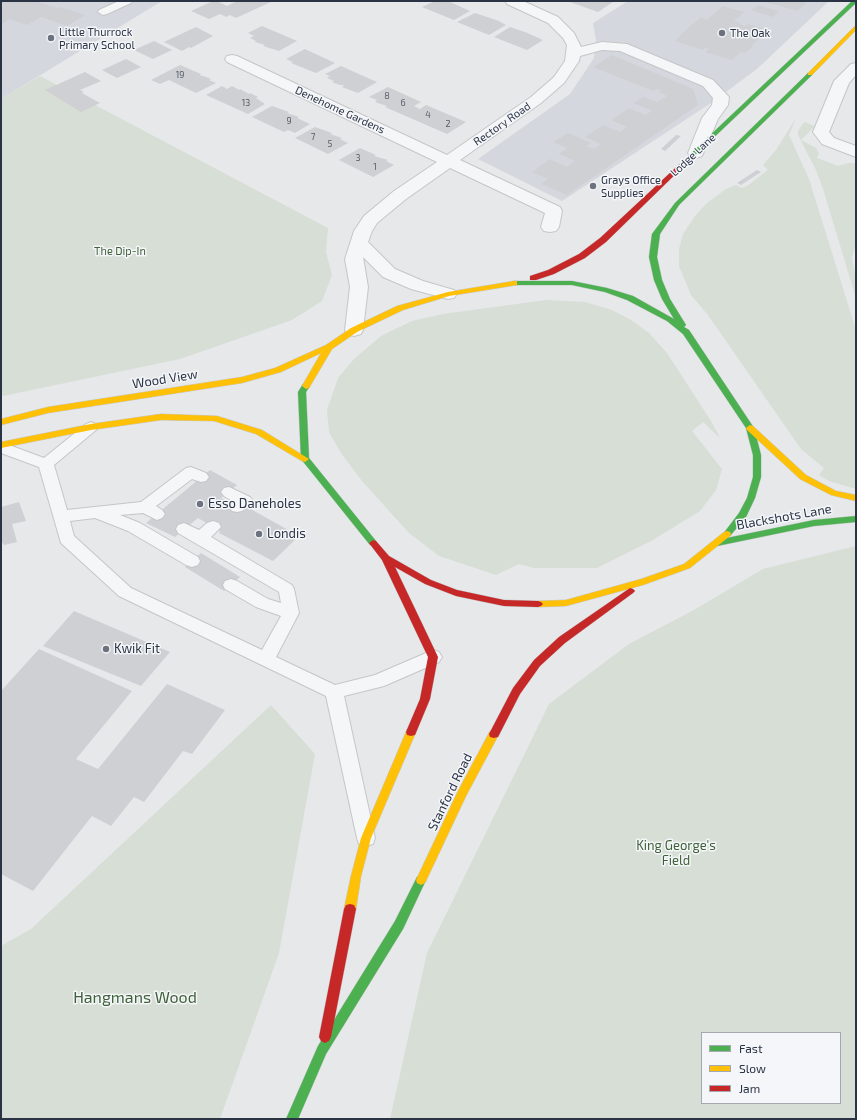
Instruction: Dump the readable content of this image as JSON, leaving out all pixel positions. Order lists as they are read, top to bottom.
{
  "streets": {
    "main road": [
      "Lodge Lane",
      "Wood View",
      "Blackshots Lane",
      "Stanford Road"
    ],
    "street": ["Denehome Gardens", "Rectory Road"]
  },
  "crossings": [
    ["Denehome Gardens", "Rectory Road"]
  ],
  "parks": ["The Dip-In", "King George's Field", "Hangmans Wood"],
  "places": [
    "The Oak",
    "Little Thurrock Primary School",
    "Grays Office Supplies",
    "Esso Daneholes",
    "Londis",
    "Kwik Fit"
  ],
  "house_numbers": [
    "19",
    "8",
    "13",
    "6",
    "4",
    "9",
    "2",
    "7",
    "5",
    "3",
    "1"
  ],
  "legend": ["Fast", "Slow", "Jam"]
}
